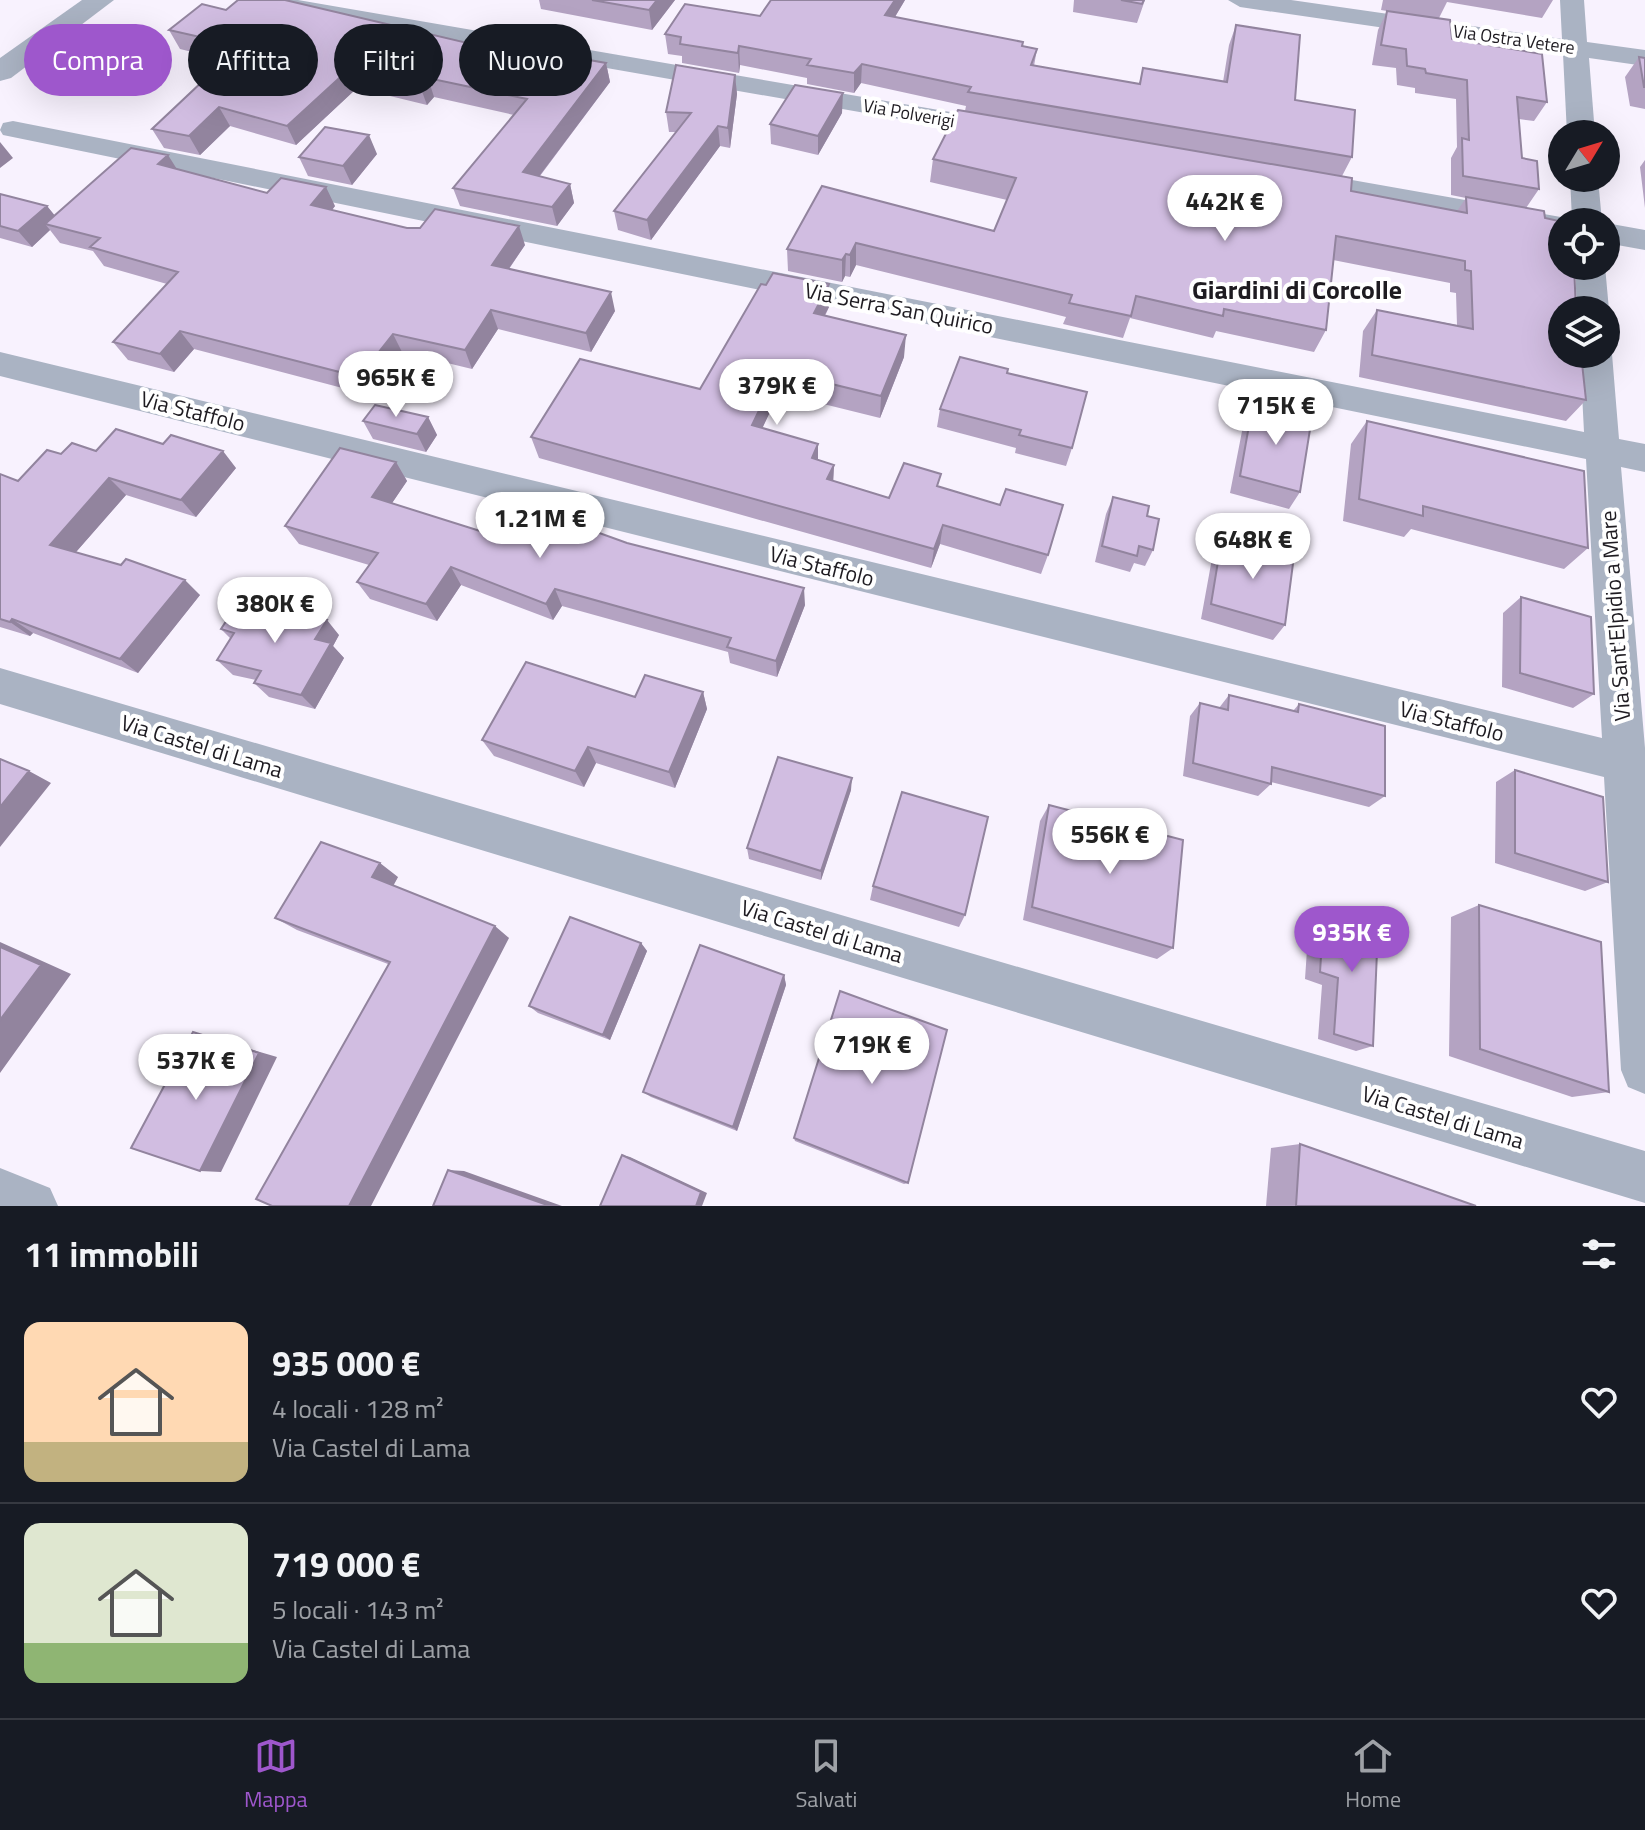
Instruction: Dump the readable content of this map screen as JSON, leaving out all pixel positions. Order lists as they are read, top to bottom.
{
  "streets": {
    "street": [
      "Via Ostra Vetere",
      "Via Polverigi",
      "Via Serra San Quirico",
      "Via Staffolo",
      "Via Sant'Elpidio a Mare",
      "Via Castel di Lama"
    ]
  },
  "crossings": [
    ["Via Serra San Quirico", "Via Sant'Elpidio a Mare"],
    ["Via Staffolo", "Via Sant'Elpidio a Mare"]
  ],
  "districts": ["Giardini di Corcolle"],
  "north": "top right",
  "page": {
    "chip": [
      "Compra",
      "Affitta",
      "Filtri",
      "Nuovo"
    ],
    "price": [
      "442K €",
      "965K €",
      "379K €",
      "715K €",
      "1.21M €",
      "648K €",
      "380K €",
      "556K €",
      "935K €",
      "719K €",
      "537K €"
    ],
    "heading": "11 immobili",
    "list": [
      {
        "name": "935 000 €",
        "note": "4 locali · 128 m² · Via Castel di Lama"
      },
      {
        "name": "719 000 €",
        "note": "5 locali · 143 m² · Via Castel di Lama"
      }
    ],
    "tabs": ["Mappa", "Salvati", "Home"]
  }
}
